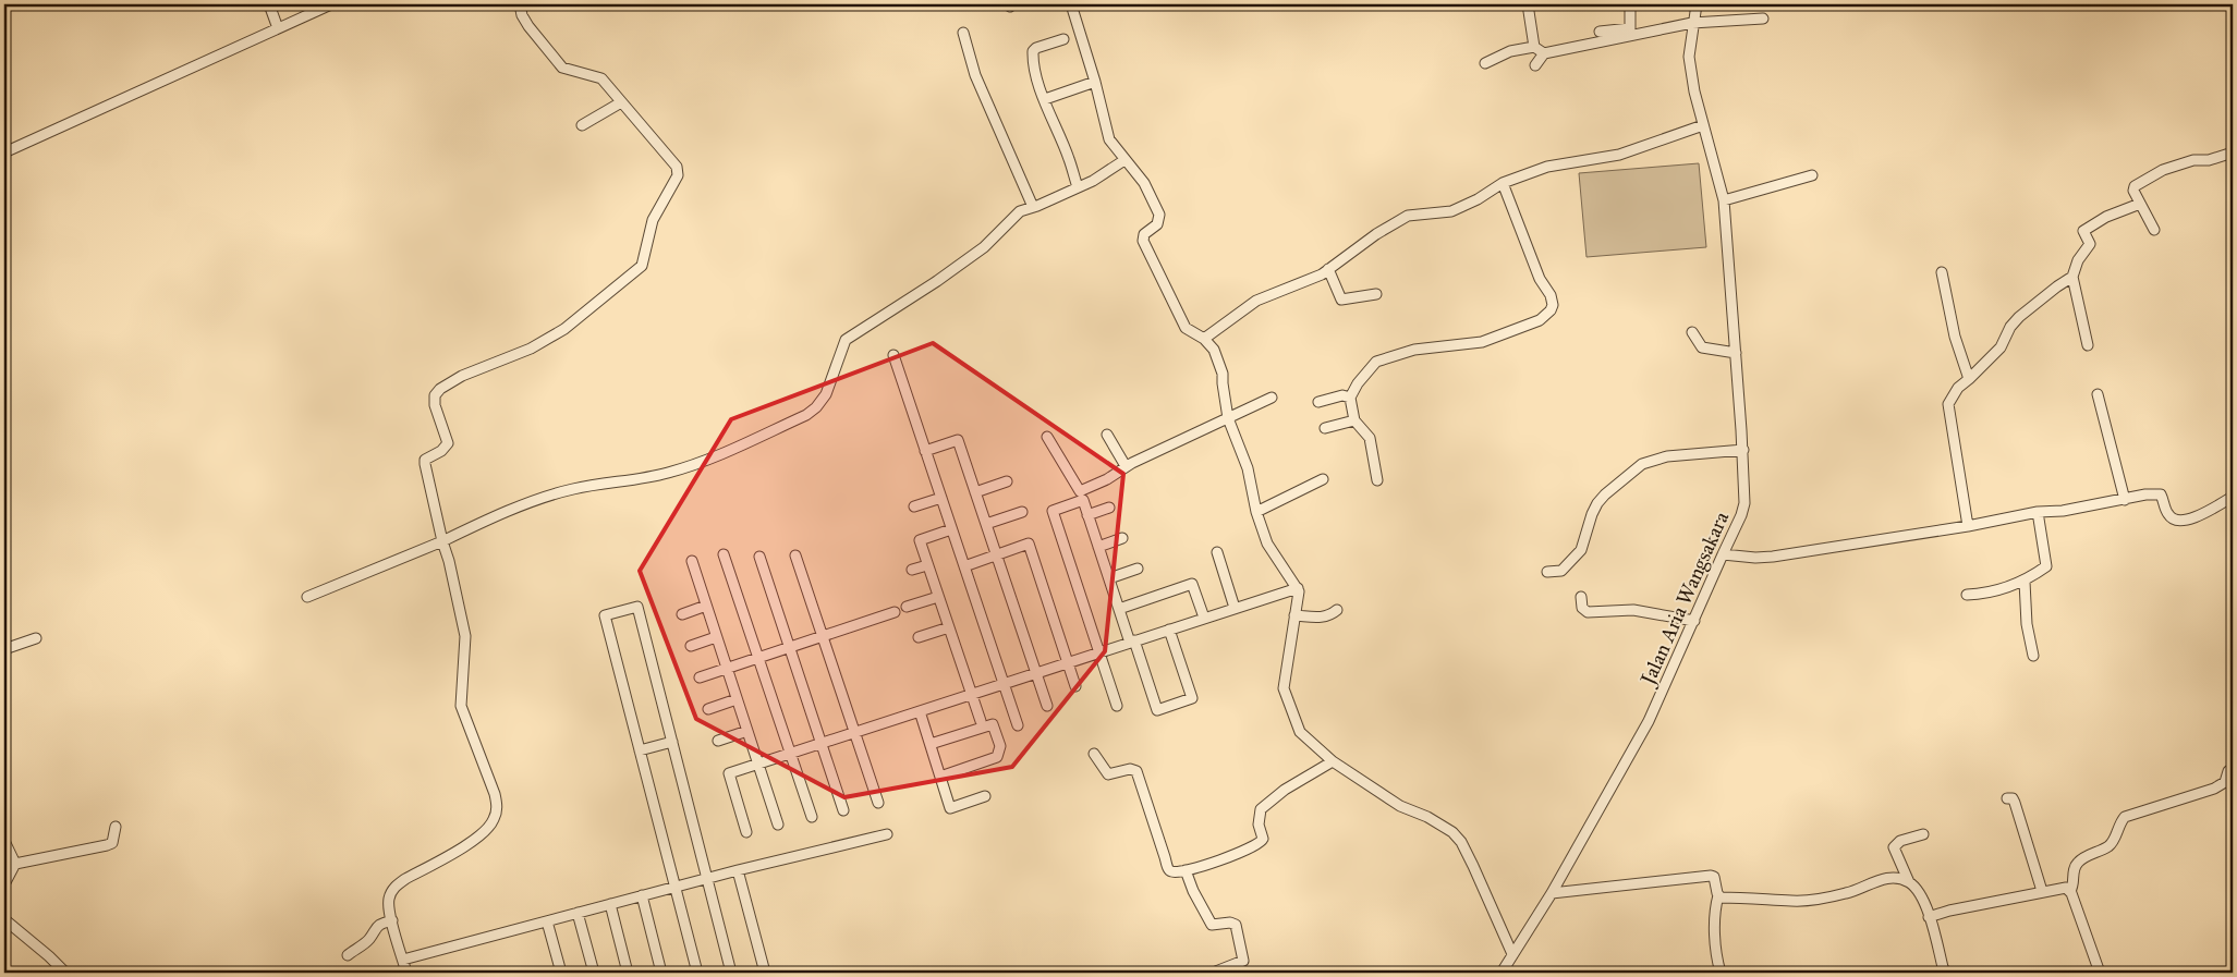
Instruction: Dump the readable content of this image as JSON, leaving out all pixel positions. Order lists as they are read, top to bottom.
{
  "streets": {
    "street": ["Jalan Aria Wangsakara"]
  }
}
